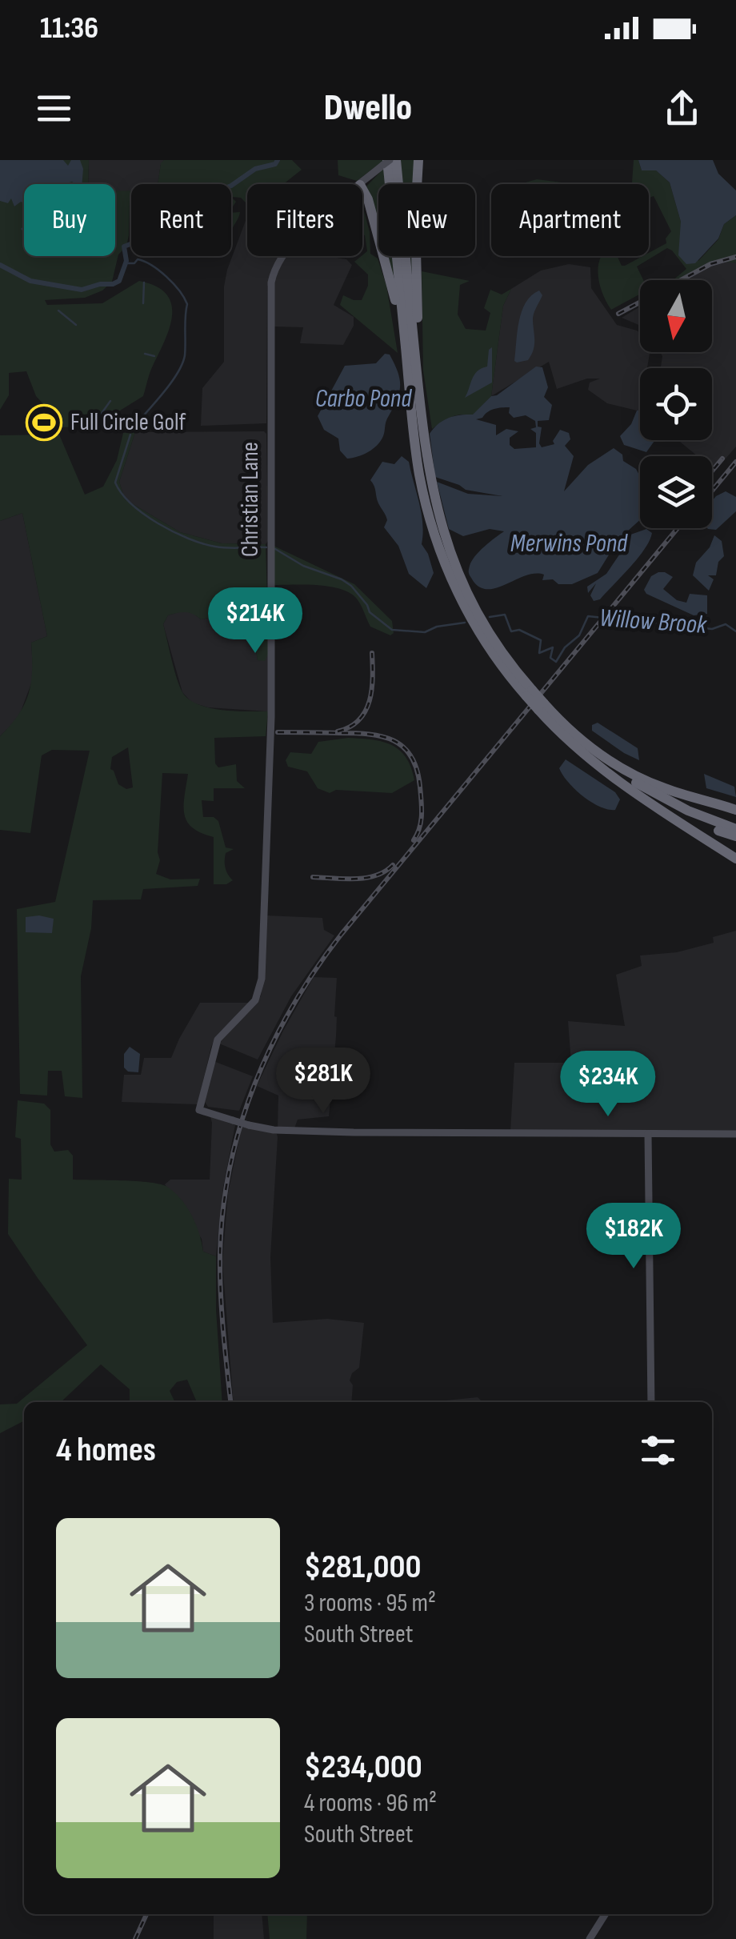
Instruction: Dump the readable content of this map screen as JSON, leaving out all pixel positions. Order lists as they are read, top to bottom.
{
  "streets": {
    "main road": ["Christian Lane"]
  },
  "water": ["Carbo Pond", "Merwins Pond", "Willow Brook"],
  "places": {
    "sports": ["Full Circle Golf"]
  },
  "north": "bottom",
  "page": {
    "status": "11:36",
    "header": "Dwello",
    "chip": [
      "Buy",
      "Rent",
      "Filters",
      "New",
      "Apartment"
    ],
    "price": [
      "$214K",
      "$281K",
      "$234K",
      "$182K"
    ],
    "heading": "4 homes",
    "list": [
      {
        "name": "$281,000",
        "note": "3 rooms · 95 m² · South Street"
      },
      {
        "name": "$234,000",
        "note": "4 rooms · 96 m² · South Street"
      }
    ]
  }
}
